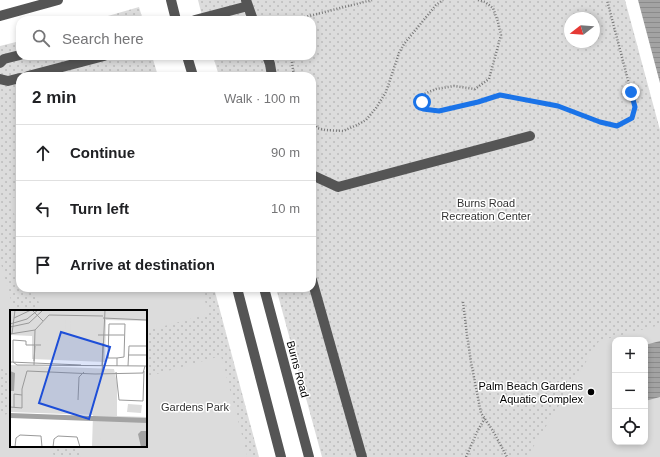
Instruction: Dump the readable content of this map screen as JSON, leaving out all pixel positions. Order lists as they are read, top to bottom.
{
  "streets": {
    "street": ["Burns Road"]
  },
  "parks": ["Burns Road Recreation Center", "Gardens Park"],
  "places": ["Palm Beach Gardens Aquatic Complex"],
  "north": "left",
  "page": {
    "search": "Search here",
    "heading": ["2 min", "Walk · 100 m"],
    "list": [
      ["Continue", "90 m"],
      ["Turn left", "10 m"],
      "Arrive at destination"
    ],
    "map_buttons": ["+", "−"]
  }
}
